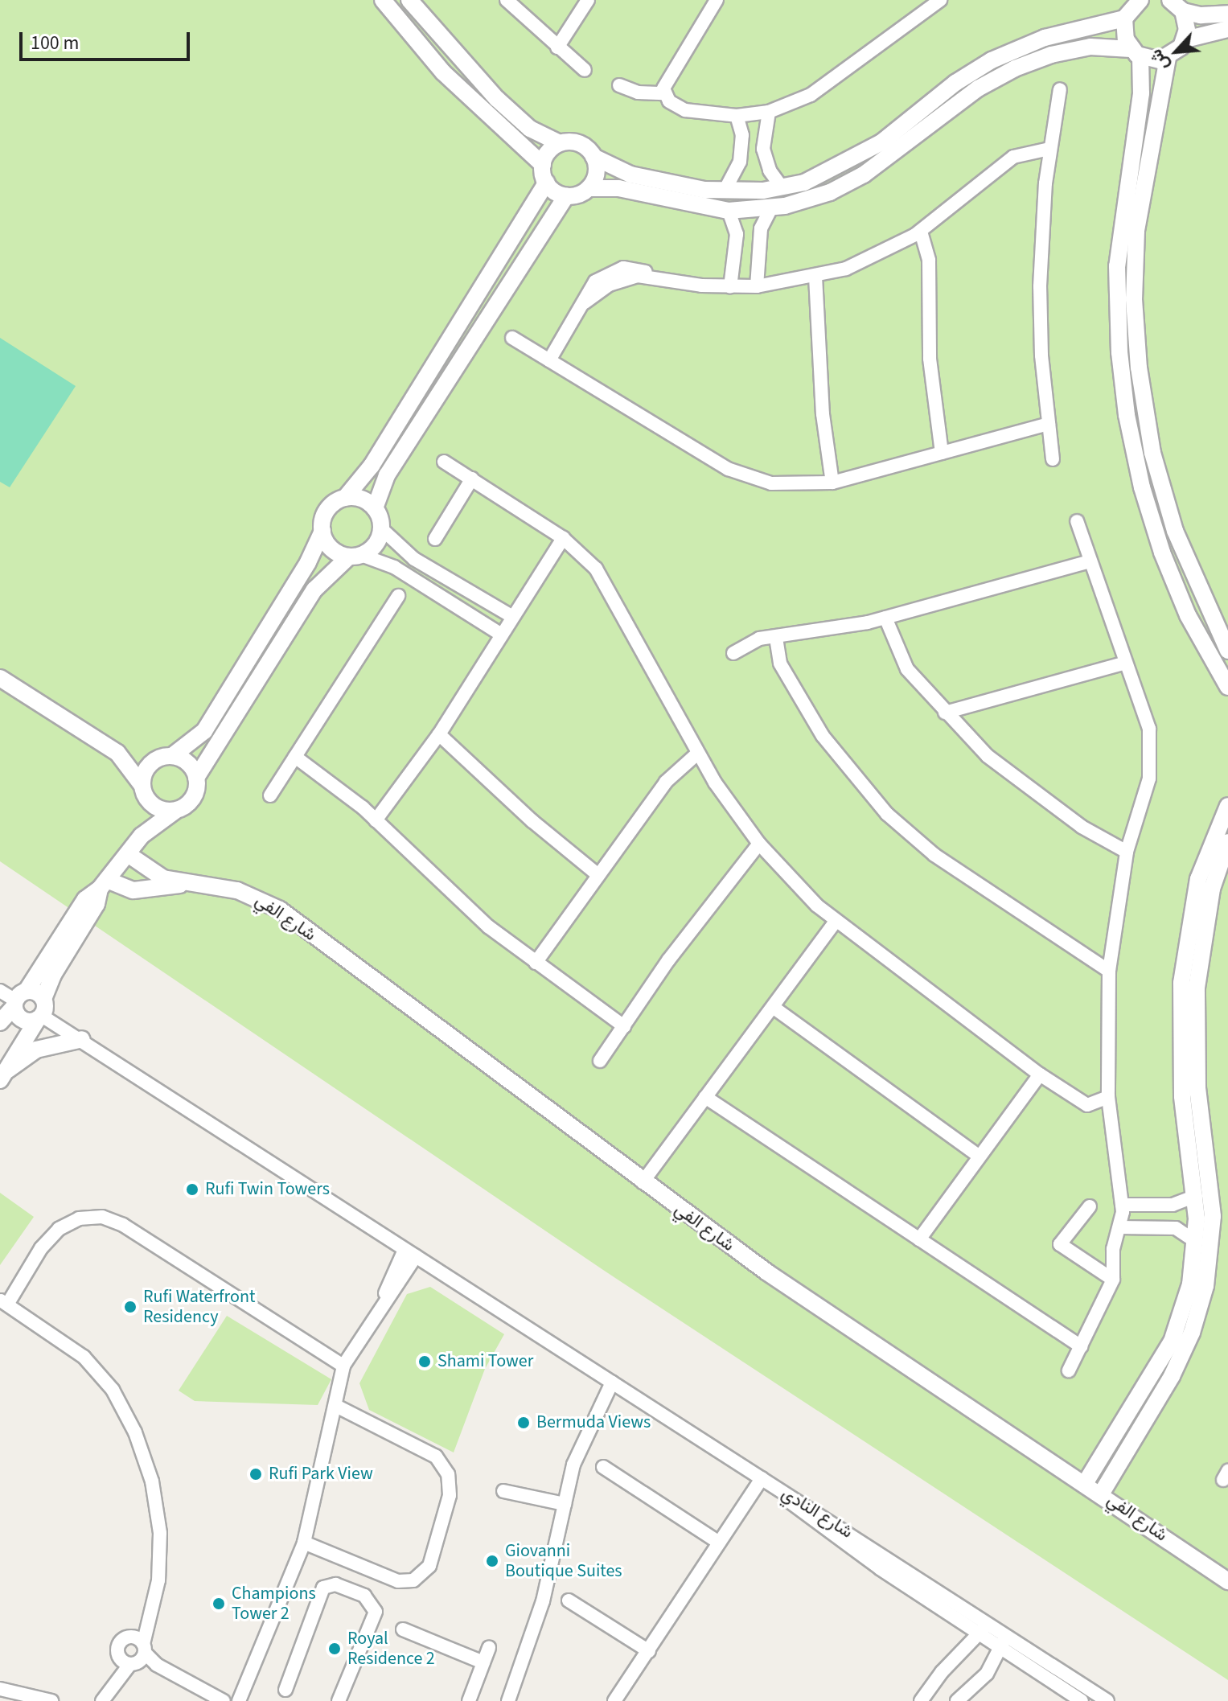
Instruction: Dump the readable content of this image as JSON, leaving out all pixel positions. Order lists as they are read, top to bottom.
{
  "streets": {
    "street": ["شارع الفي", "شارع النادي"]
  },
  "places": [
    "Rufi Twin Towers",
    "Rufi Waterfront Residency",
    "Shami Tower",
    "Bermuda Views",
    "Rufi Park View",
    "Giovanni Boutique Suites",
    "Champions Tower 2",
    "Royal Residence 2"
  ],
  "scale_bar": "100 m",
  "north": "bottom left"
}
